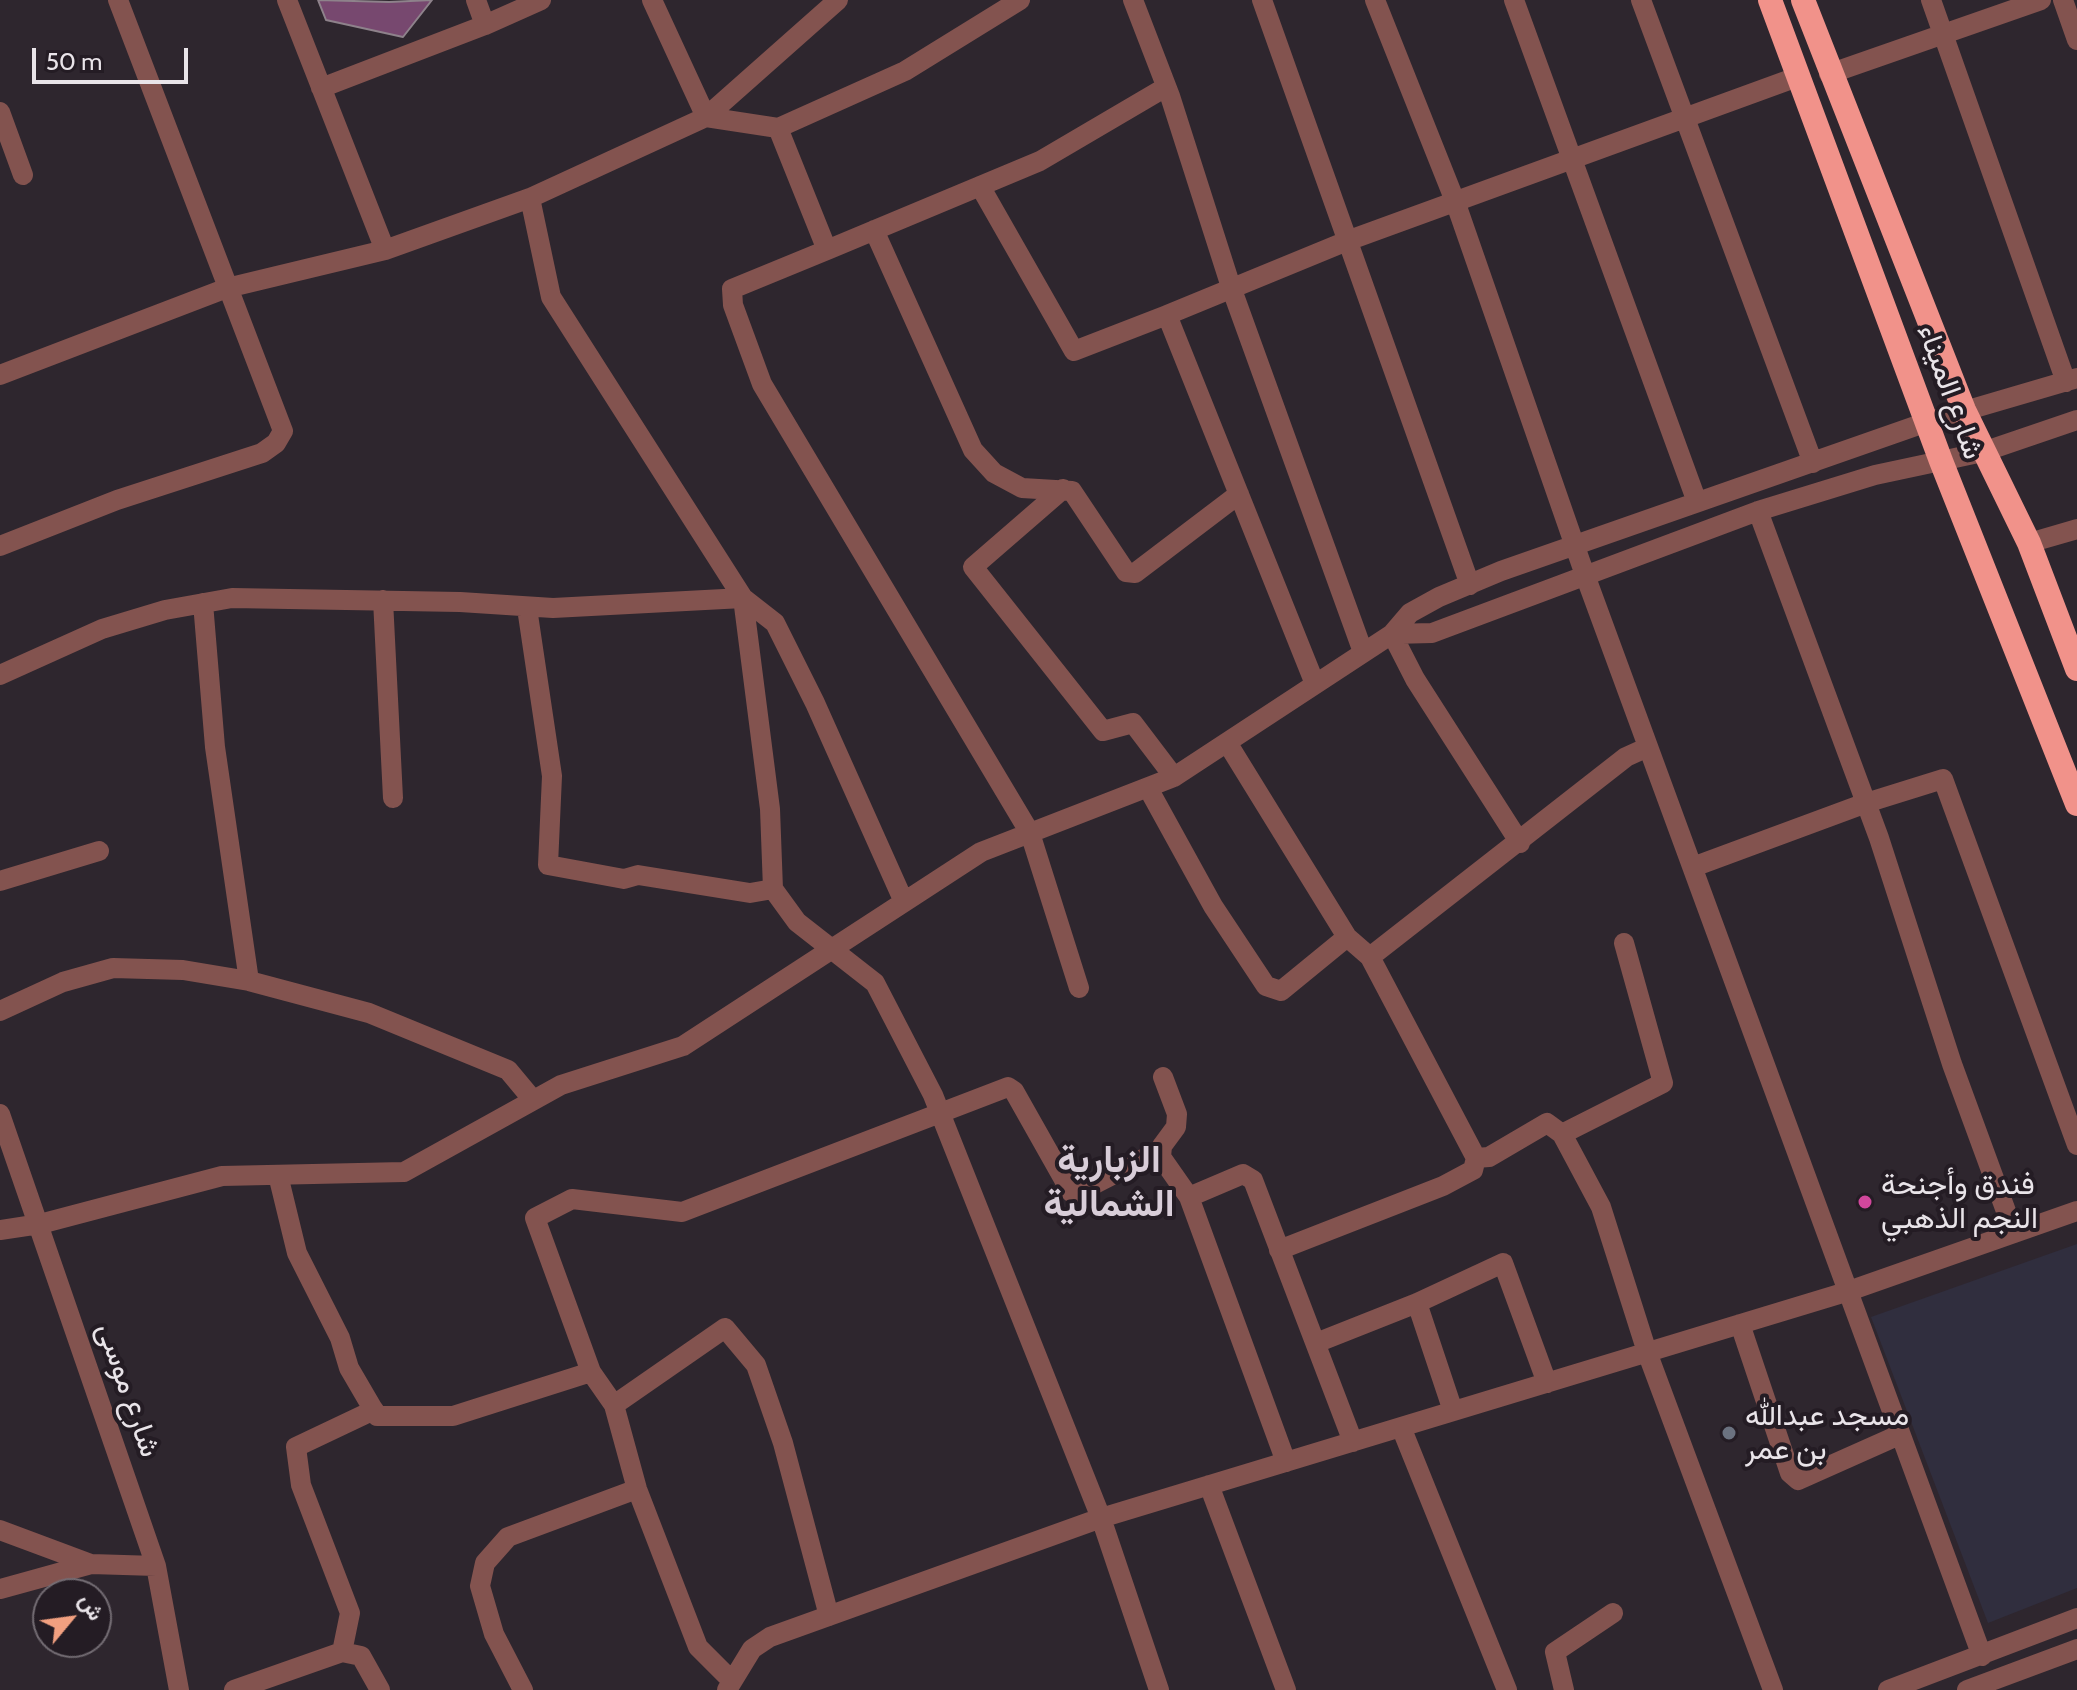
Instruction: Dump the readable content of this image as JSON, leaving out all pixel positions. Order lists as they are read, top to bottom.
{
  "streets": {
    "highway": ["شارع الميناء"],
    "street": ["شارع موسى"]
  },
  "districts": ["الزبارية الشمالية"],
  "places": ["فندق وأجنحة النجم الذهبي", "مسجد عبدالله بن عمر"],
  "scale_bar": "50 m",
  "north": "top right"
}
